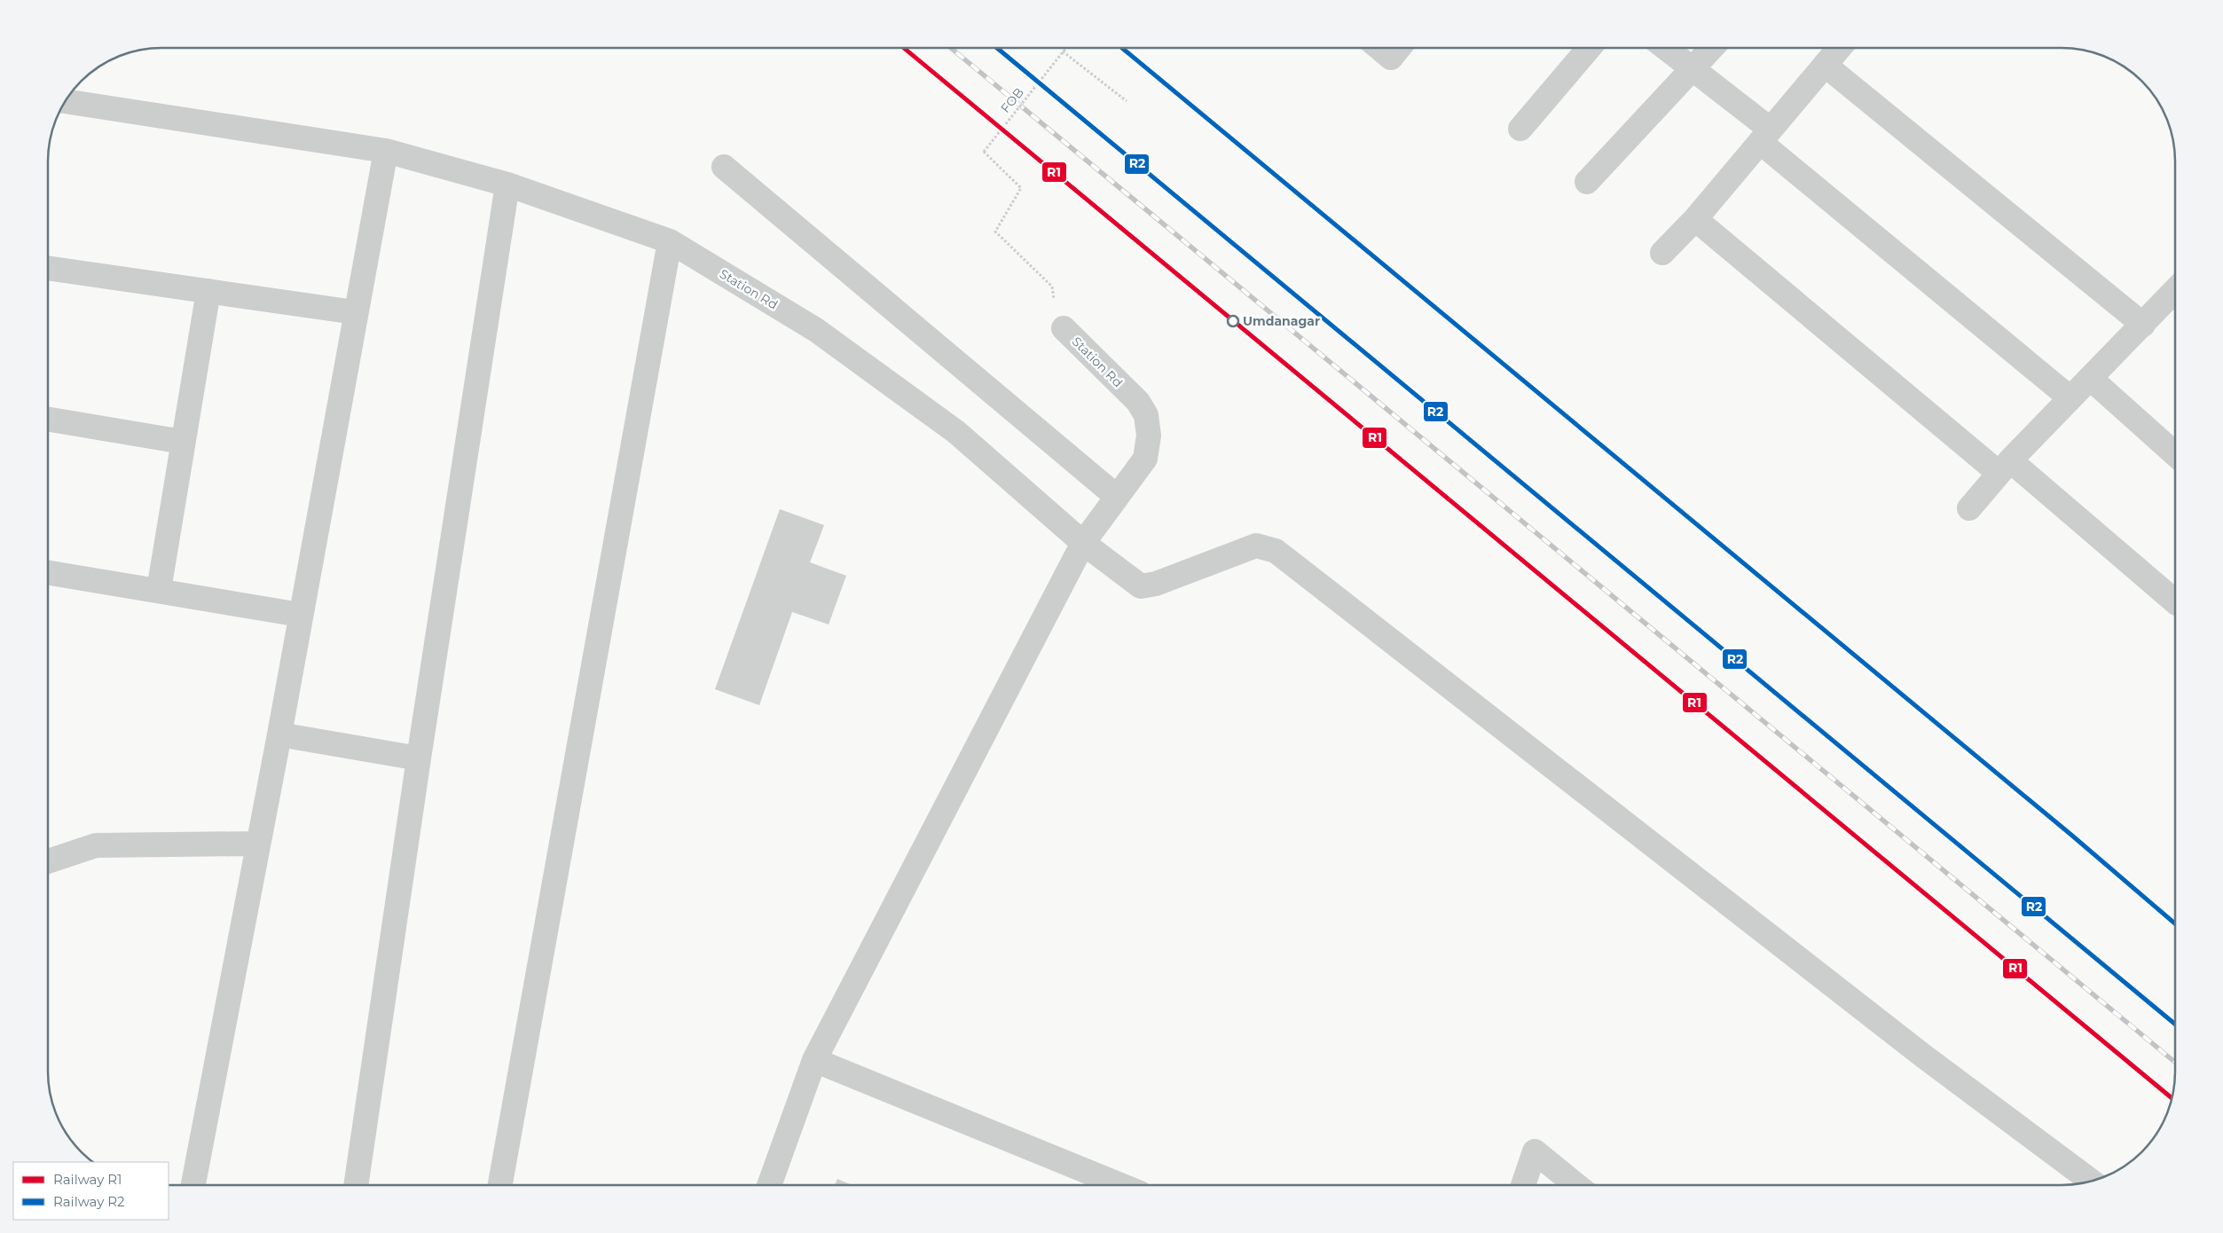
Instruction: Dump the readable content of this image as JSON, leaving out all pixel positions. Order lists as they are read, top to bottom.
{
  "streets": {
    "street": ["Station Rd"],
    "path": ["FOB"]
  },
  "crossings": [
    ["FOB", "Station Rd"]
  ],
  "places": ["Umdanagar"],
  "lines": ["rail line R1", "rail line R2"],
  "legend": ["Railway R1", "Railway R2"]
}
